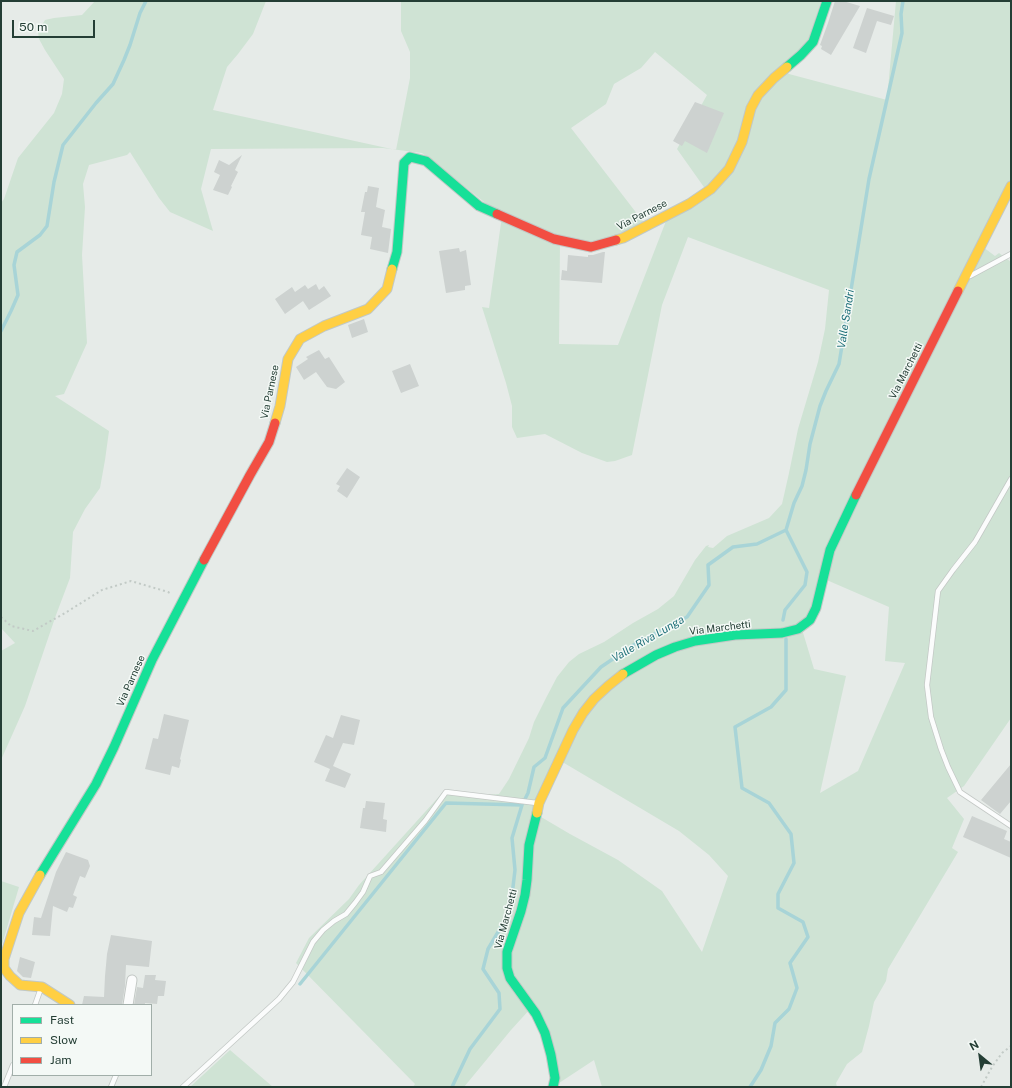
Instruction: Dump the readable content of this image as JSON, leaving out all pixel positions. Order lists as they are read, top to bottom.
{
  "streets": {
    "street": ["Via Parnese", "Via Marchetti"]
  },
  "water": ["Valle Sandri", "Valle Riva Lunga"],
  "legend": ["Fast", "Slow", "Jam"],
  "scale_bar": "50 m",
  "north": "top left"
}
